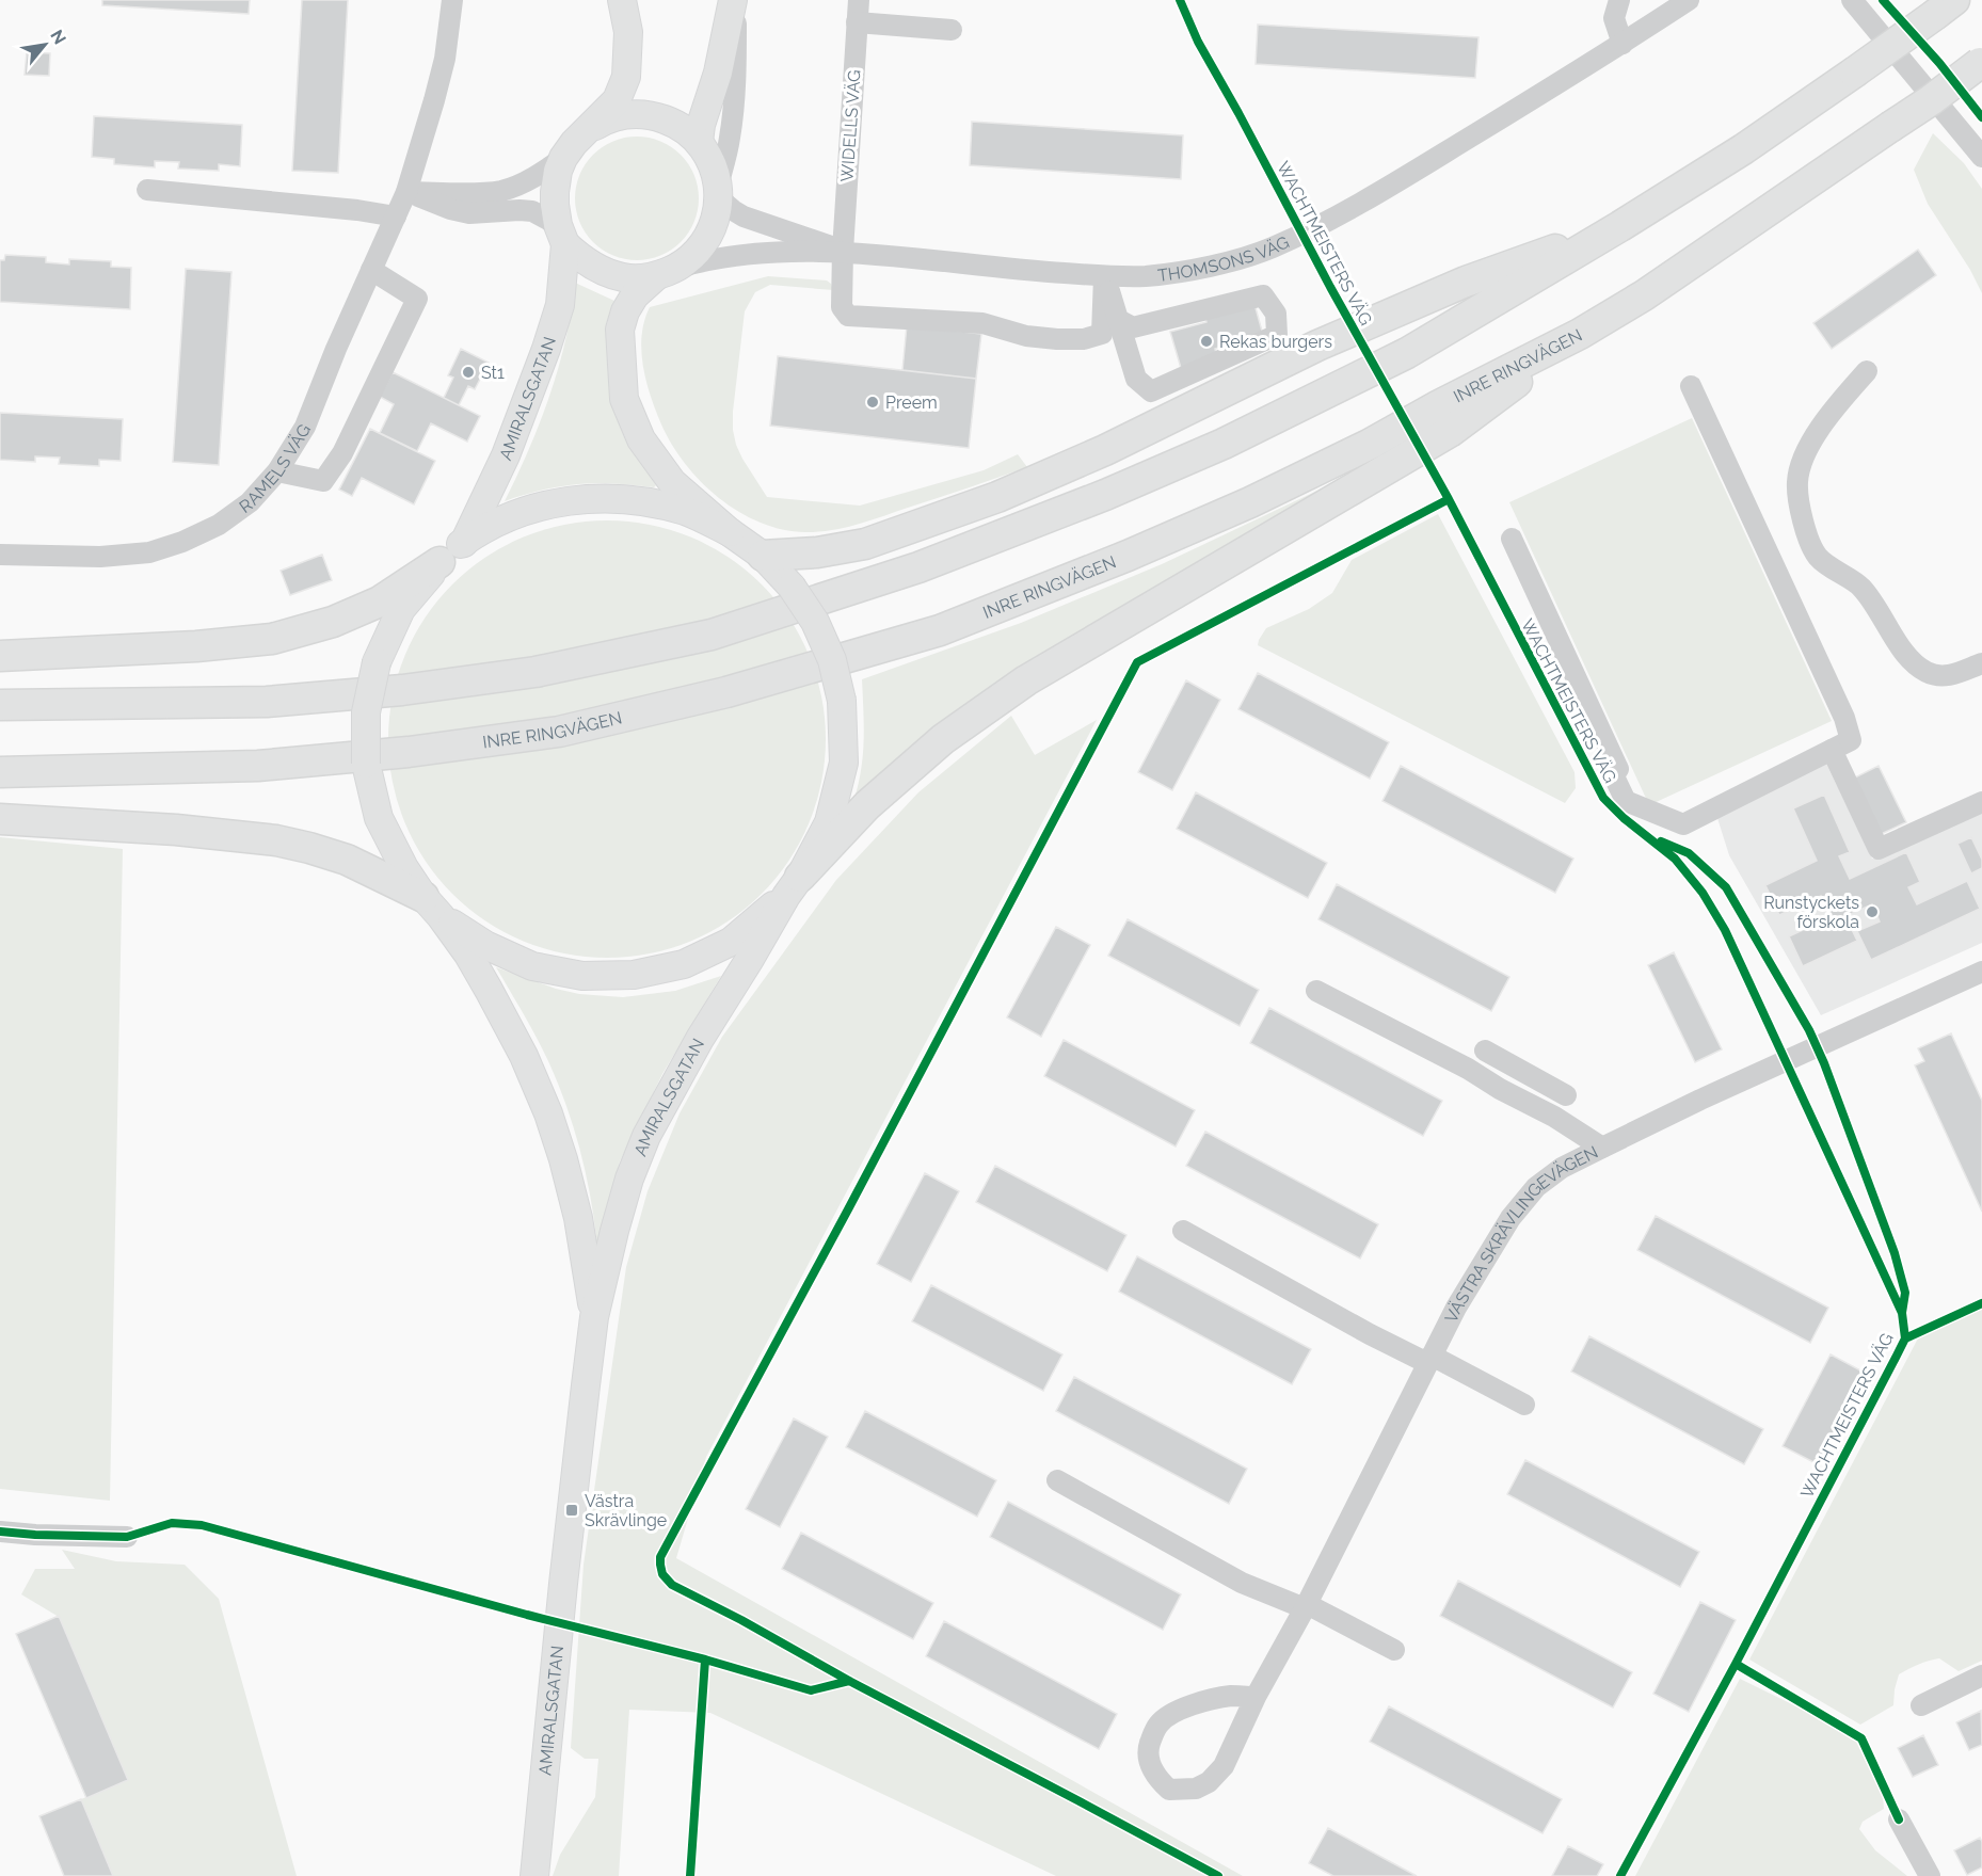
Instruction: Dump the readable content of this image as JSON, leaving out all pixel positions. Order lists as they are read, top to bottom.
{
  "streets": {
    "highway": ["INRE RINGVÄGEN"],
    "main road": ["AMIRALSGATAN"],
    "street": [
      "WIDELLS VÄG",
      "THOMSONS VÄG",
      "RAMELS VÄG",
      "VÄSTRA SKRÄVLINGEVÄGEN"
    ],
    "cycle path": ["WACHTMEISTERS VÄG"]
  },
  "crossings": [
    ["WIDELLS VÄG", "THOMSONS VÄG"],
    ["THOMSONS VÄG", "AMIRALSGATAN"]
  ],
  "places": {
    "other": [
      "Rekas burgers",
      "St1",
      "Preem",
      "Runstyckets förskola"
    ],
    "transit": ["Västra Skrävlinge"]
  },
  "north": "top right"
}
